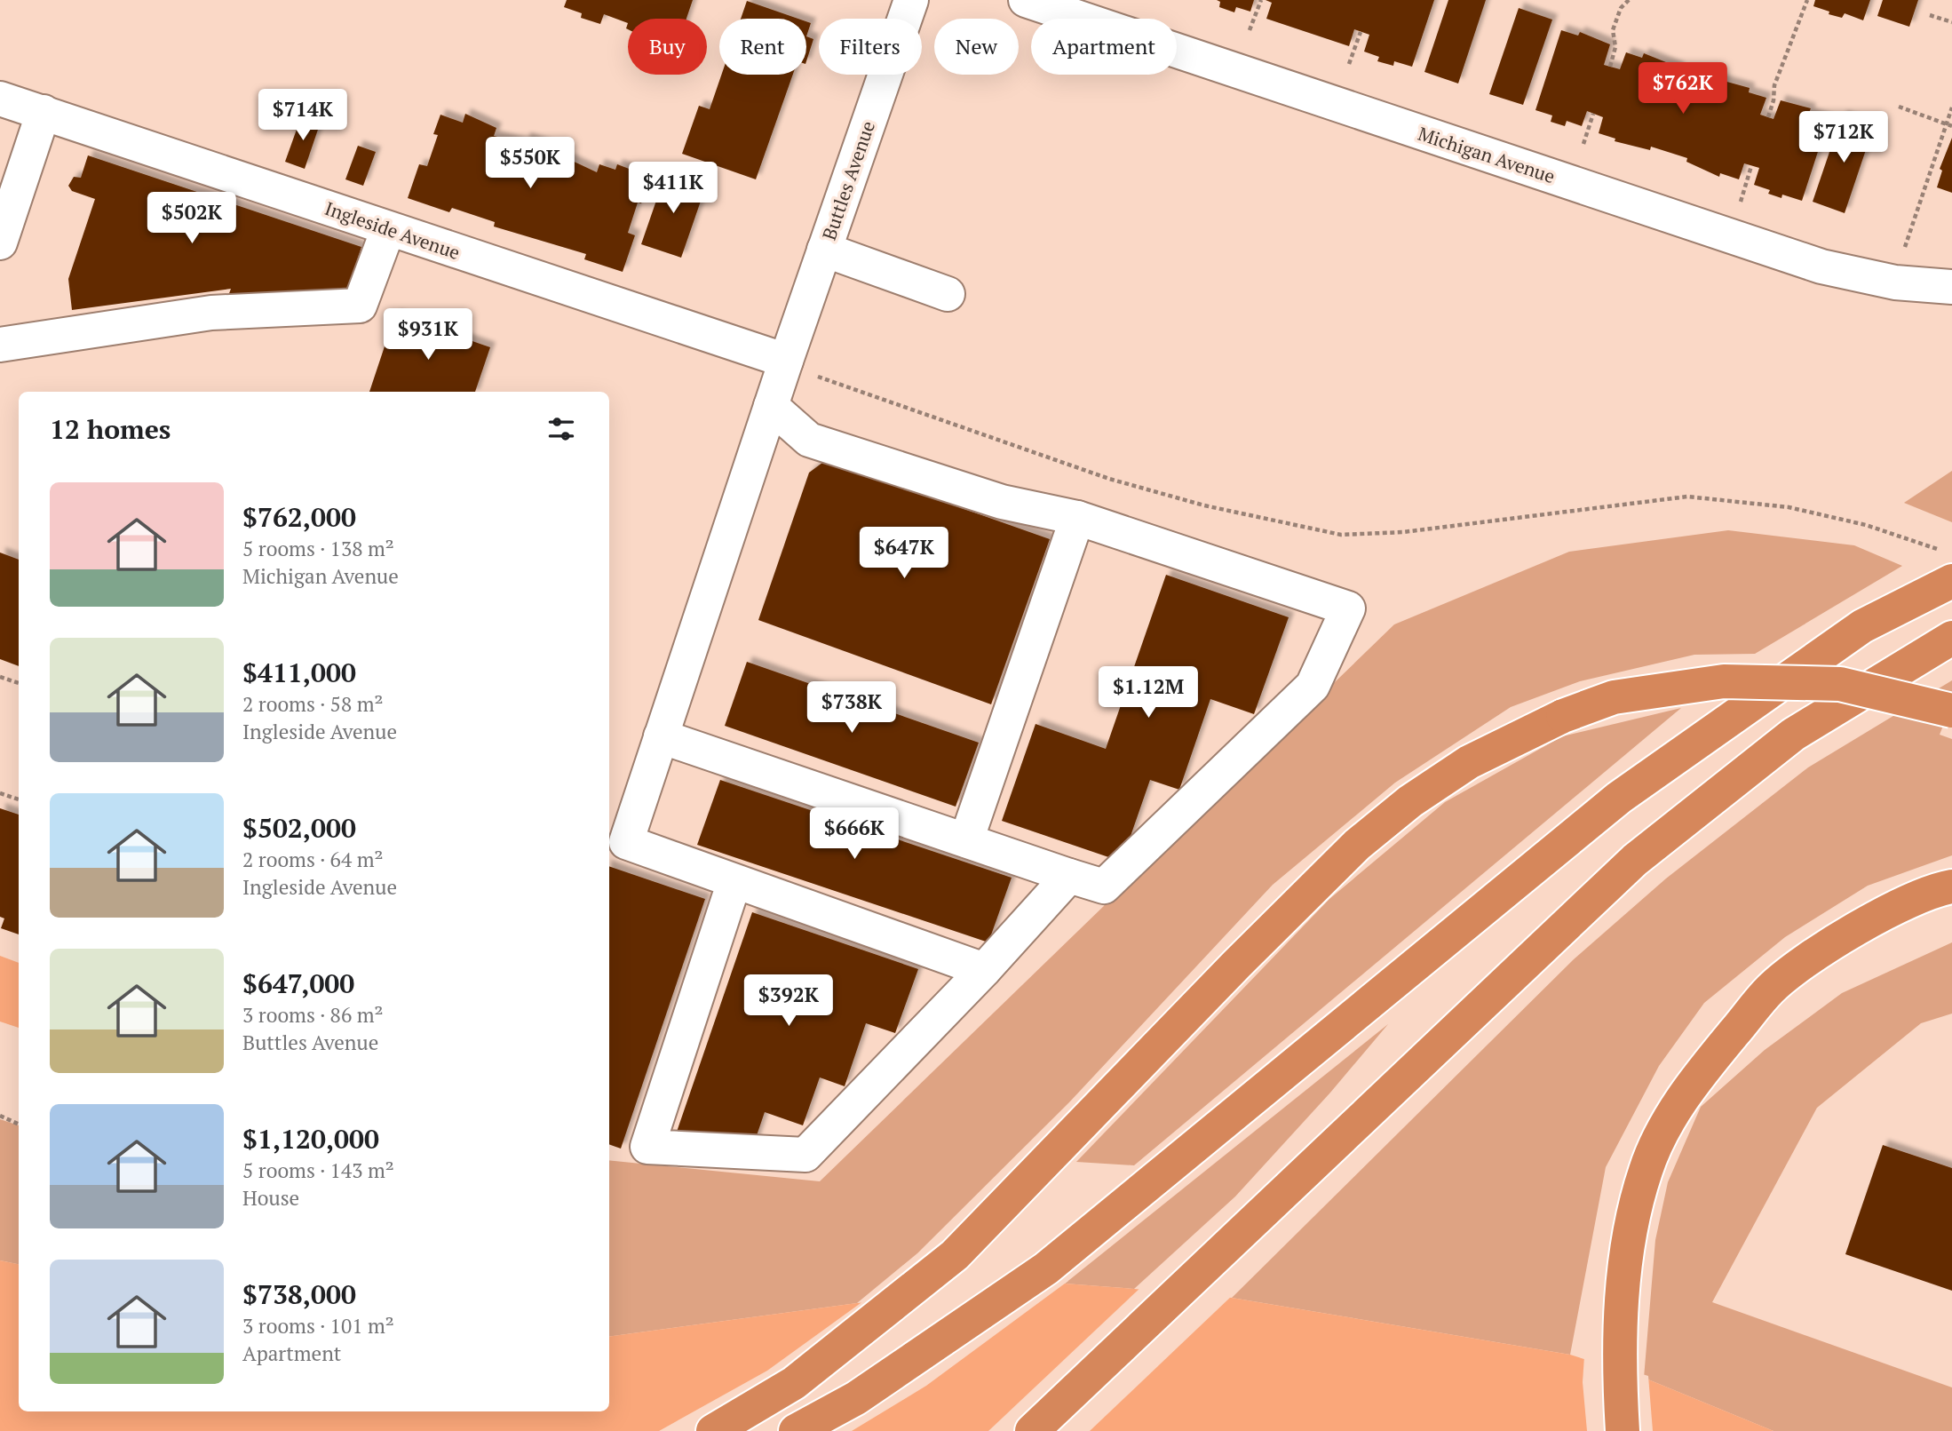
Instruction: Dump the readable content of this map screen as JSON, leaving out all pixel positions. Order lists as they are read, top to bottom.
{
  "streets": {
    "street": ["Michigan Avenue", "Buttles Avenue", "Ingleside Avenue"]
  },
  "crossings": [
    ["Buttles Avenue", "Ingleside Avenue"]
  ],
  "page": {
    "chip": [
      "Buy",
      "Rent",
      "Filters",
      "New",
      "Apartment"
    ],
    "price": [
      "$762K",
      "$714K",
      "$712K",
      "$550K",
      "$411K",
      "$502K",
      "$931K",
      "$647K",
      "$1.12M",
      "$738K",
      "$666K",
      "$392K"
    ],
    "heading": "12 homes",
    "list": [
      {
        "name": "$762,000",
        "note": "5 rooms · 138 m² · Michigan Avenue"
      },
      {
        "name": "$411,000",
        "note": "2 rooms · 58 m² · Ingleside Avenue"
      },
      {
        "name": "$502,000",
        "note": "2 rooms · 64 m² · Ingleside Avenue"
      },
      {
        "name": "$647,000",
        "note": "3 rooms · 86 m² · Buttles Avenue"
      },
      {
        "name": "$1,120,000",
        "note": "5 rooms · 143 m² · House"
      },
      {
        "name": "$738,000",
        "note": "3 rooms · 101 m² · Apartment"
      }
    ]
  }
}
